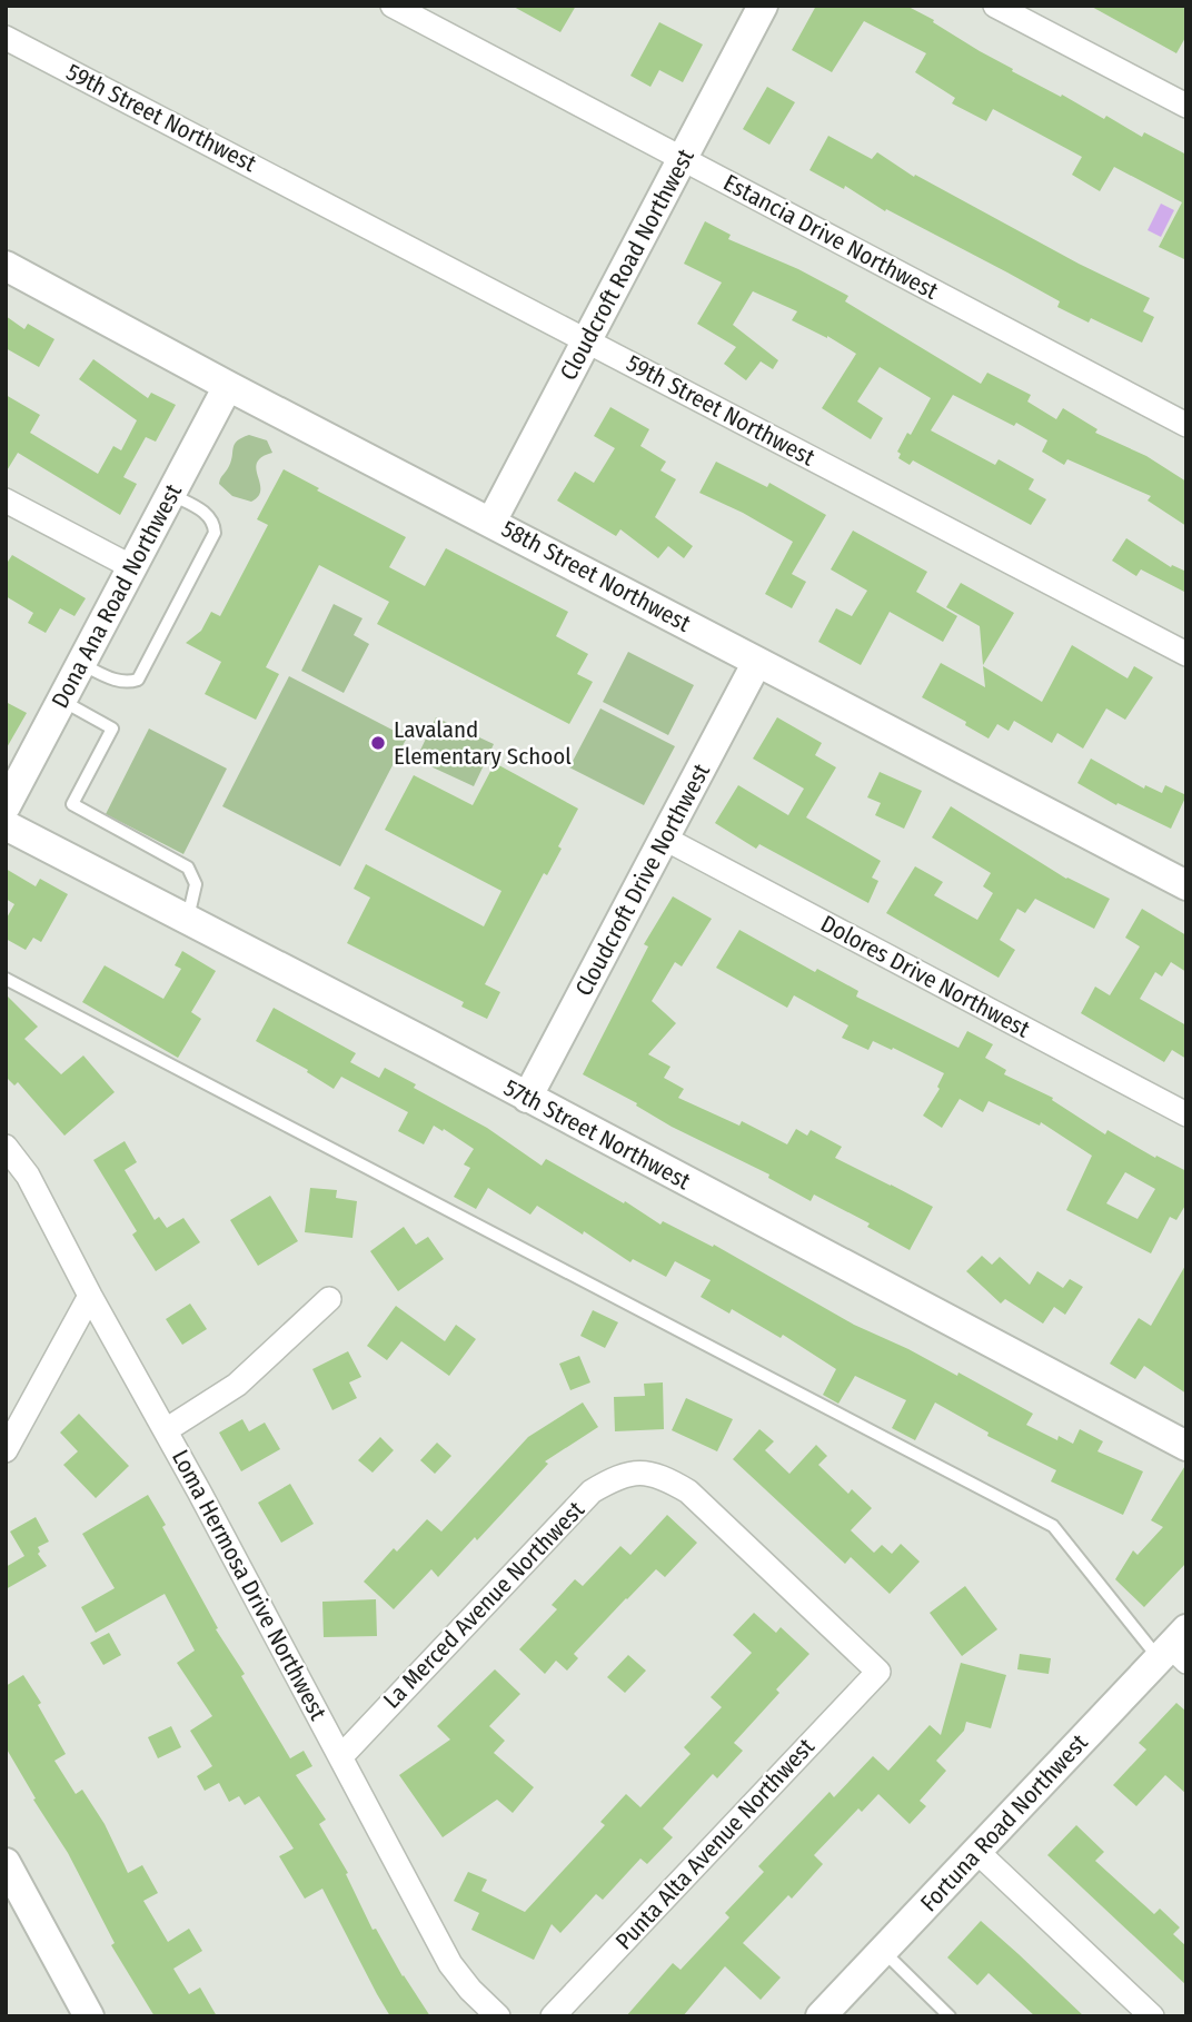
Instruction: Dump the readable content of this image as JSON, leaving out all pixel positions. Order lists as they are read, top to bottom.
{
  "streets": {
    "street": [
      "59th Street Northwest",
      "Estancia Drive Northwest",
      "Cloudcroft Road Northwest",
      "58th Street Northwest",
      "Dona Ana Road Northwest",
      "Cloudcroft Drive Northwest",
      "Dolores Drive Northwest",
      "57th Street Northwest",
      "Loma Hermosa Drive Northwest",
      "La Merced Avenue Northwest",
      "Fortuna Road Northwest",
      "Punta Alta Avenue Northwest"
    ]
  },
  "crossings": [
    ["59th Street Northwest", "Cloudcroft Road Northwest"],
    ["Estancia Drive Northwest", "Cloudcroft Road Northwest"],
    ["Cloudcroft Road Northwest", "58th Street Northwest"],
    ["58th Street Northwest", "Dona Ana Road Northwest"],
    ["58th Street Northwest", "Cloudcroft Drive Northwest"],
    ["Cloudcroft Drive Northwest", "Dolores Drive Northwest"],
    ["Cloudcroft Drive Northwest", "57th Street Northwest"],
    ["Loma Hermosa Drive Northwest", "La Merced Avenue Northwest"],
    ["La Merced Avenue Northwest", "Punta Alta Avenue Northwest"]
  ],
  "places": ["Lavaland Elementary School"]
}
